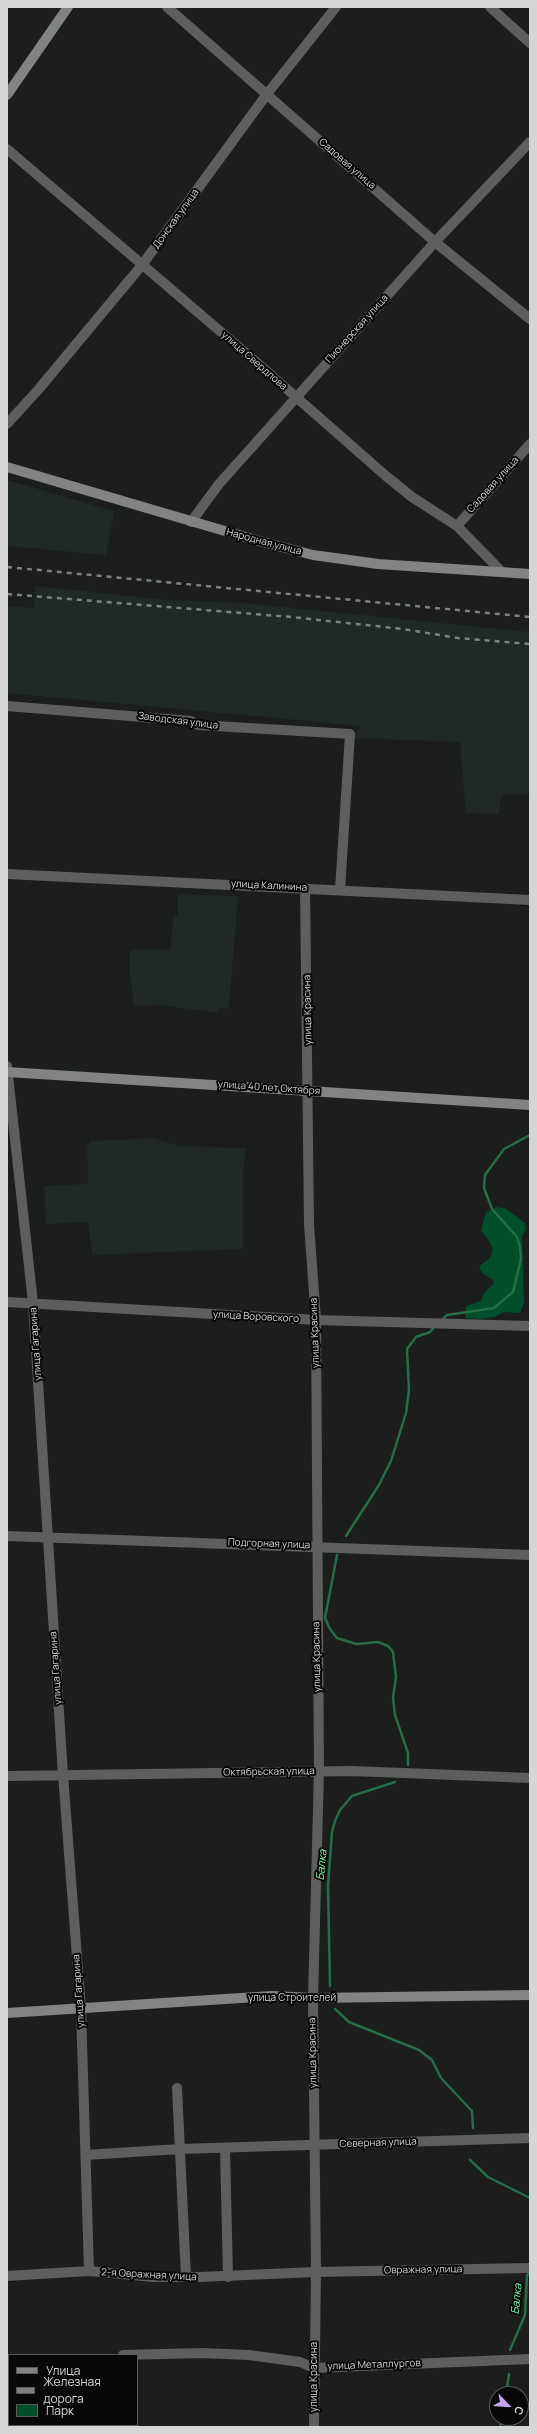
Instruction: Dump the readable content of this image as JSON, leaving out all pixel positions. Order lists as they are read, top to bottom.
{
  "streets": {
    "street": [
      "Садовая улица",
      "Донская улица",
      "Пионерская улица",
      "улица Свердлова",
      "Народная улица",
      "Заводская улица",
      "улица Калинина",
      "улица Красина",
      "улица 40 лет Октября",
      "улица Воровского",
      "улица Гагарина",
      "Подгорная улица",
      "Октябрьская улица",
      "улица Строителей",
      "Северная улица",
      "Овражная улица",
      "2-я Овражная улица",
      "улица Металлургов"
    ]
  },
  "crossings": [
    ["Садовая улица", "Донская улица"],
    ["Садовая улица", "Пионерская улица"],
    ["Садовая улица", "улица Свердлова"],
    ["Донская улица", "улица Свердлова"],
    ["Пионерская улица", "улица Свердлова"],
    ["Пионерская улица", "Народная улица"],
    ["улица Свердлова", "Народная улица"],
    ["Заводская улица", "улица Калинина"],
    ["улица Калинина", "улица Красина"],
    ["улица Красина", "улица 40 лет Октября"],
    ["улица Красина", "улица Воровского"],
    ["улица Красина", "Подгорная улица"],
    ["улица Красина", "Октябрьская улица"],
    ["улица Красина", "улица Строителей"],
    ["улица Красина", "Северная улица"],
    ["улица Красина", "Овражная улица"],
    ["улица Красина", "2-я Овражная улица"],
    ["улица Красина", "улица Металлургов"],
    ["улица 40 лет Октября", "улица Гагарина"],
    ["улица Воровского", "улица Гагарина"],
    ["улица Гагарина", "Подгорная улица"],
    ["улица Гагарина", "Октябрьская улица"],
    ["улица Гагарина", "улица Строителей"],
    ["улица Гагарина", "Северная улица"],
    ["улица Гагарина", "2-я Овражная улица"],
    ["Овражная улица", "2-я Овражная улица"]
  ],
  "water": ["Балка"],
  "legend": ["Улица", "Железная дорога", "Парк"],
  "north": "bottom right"
}
